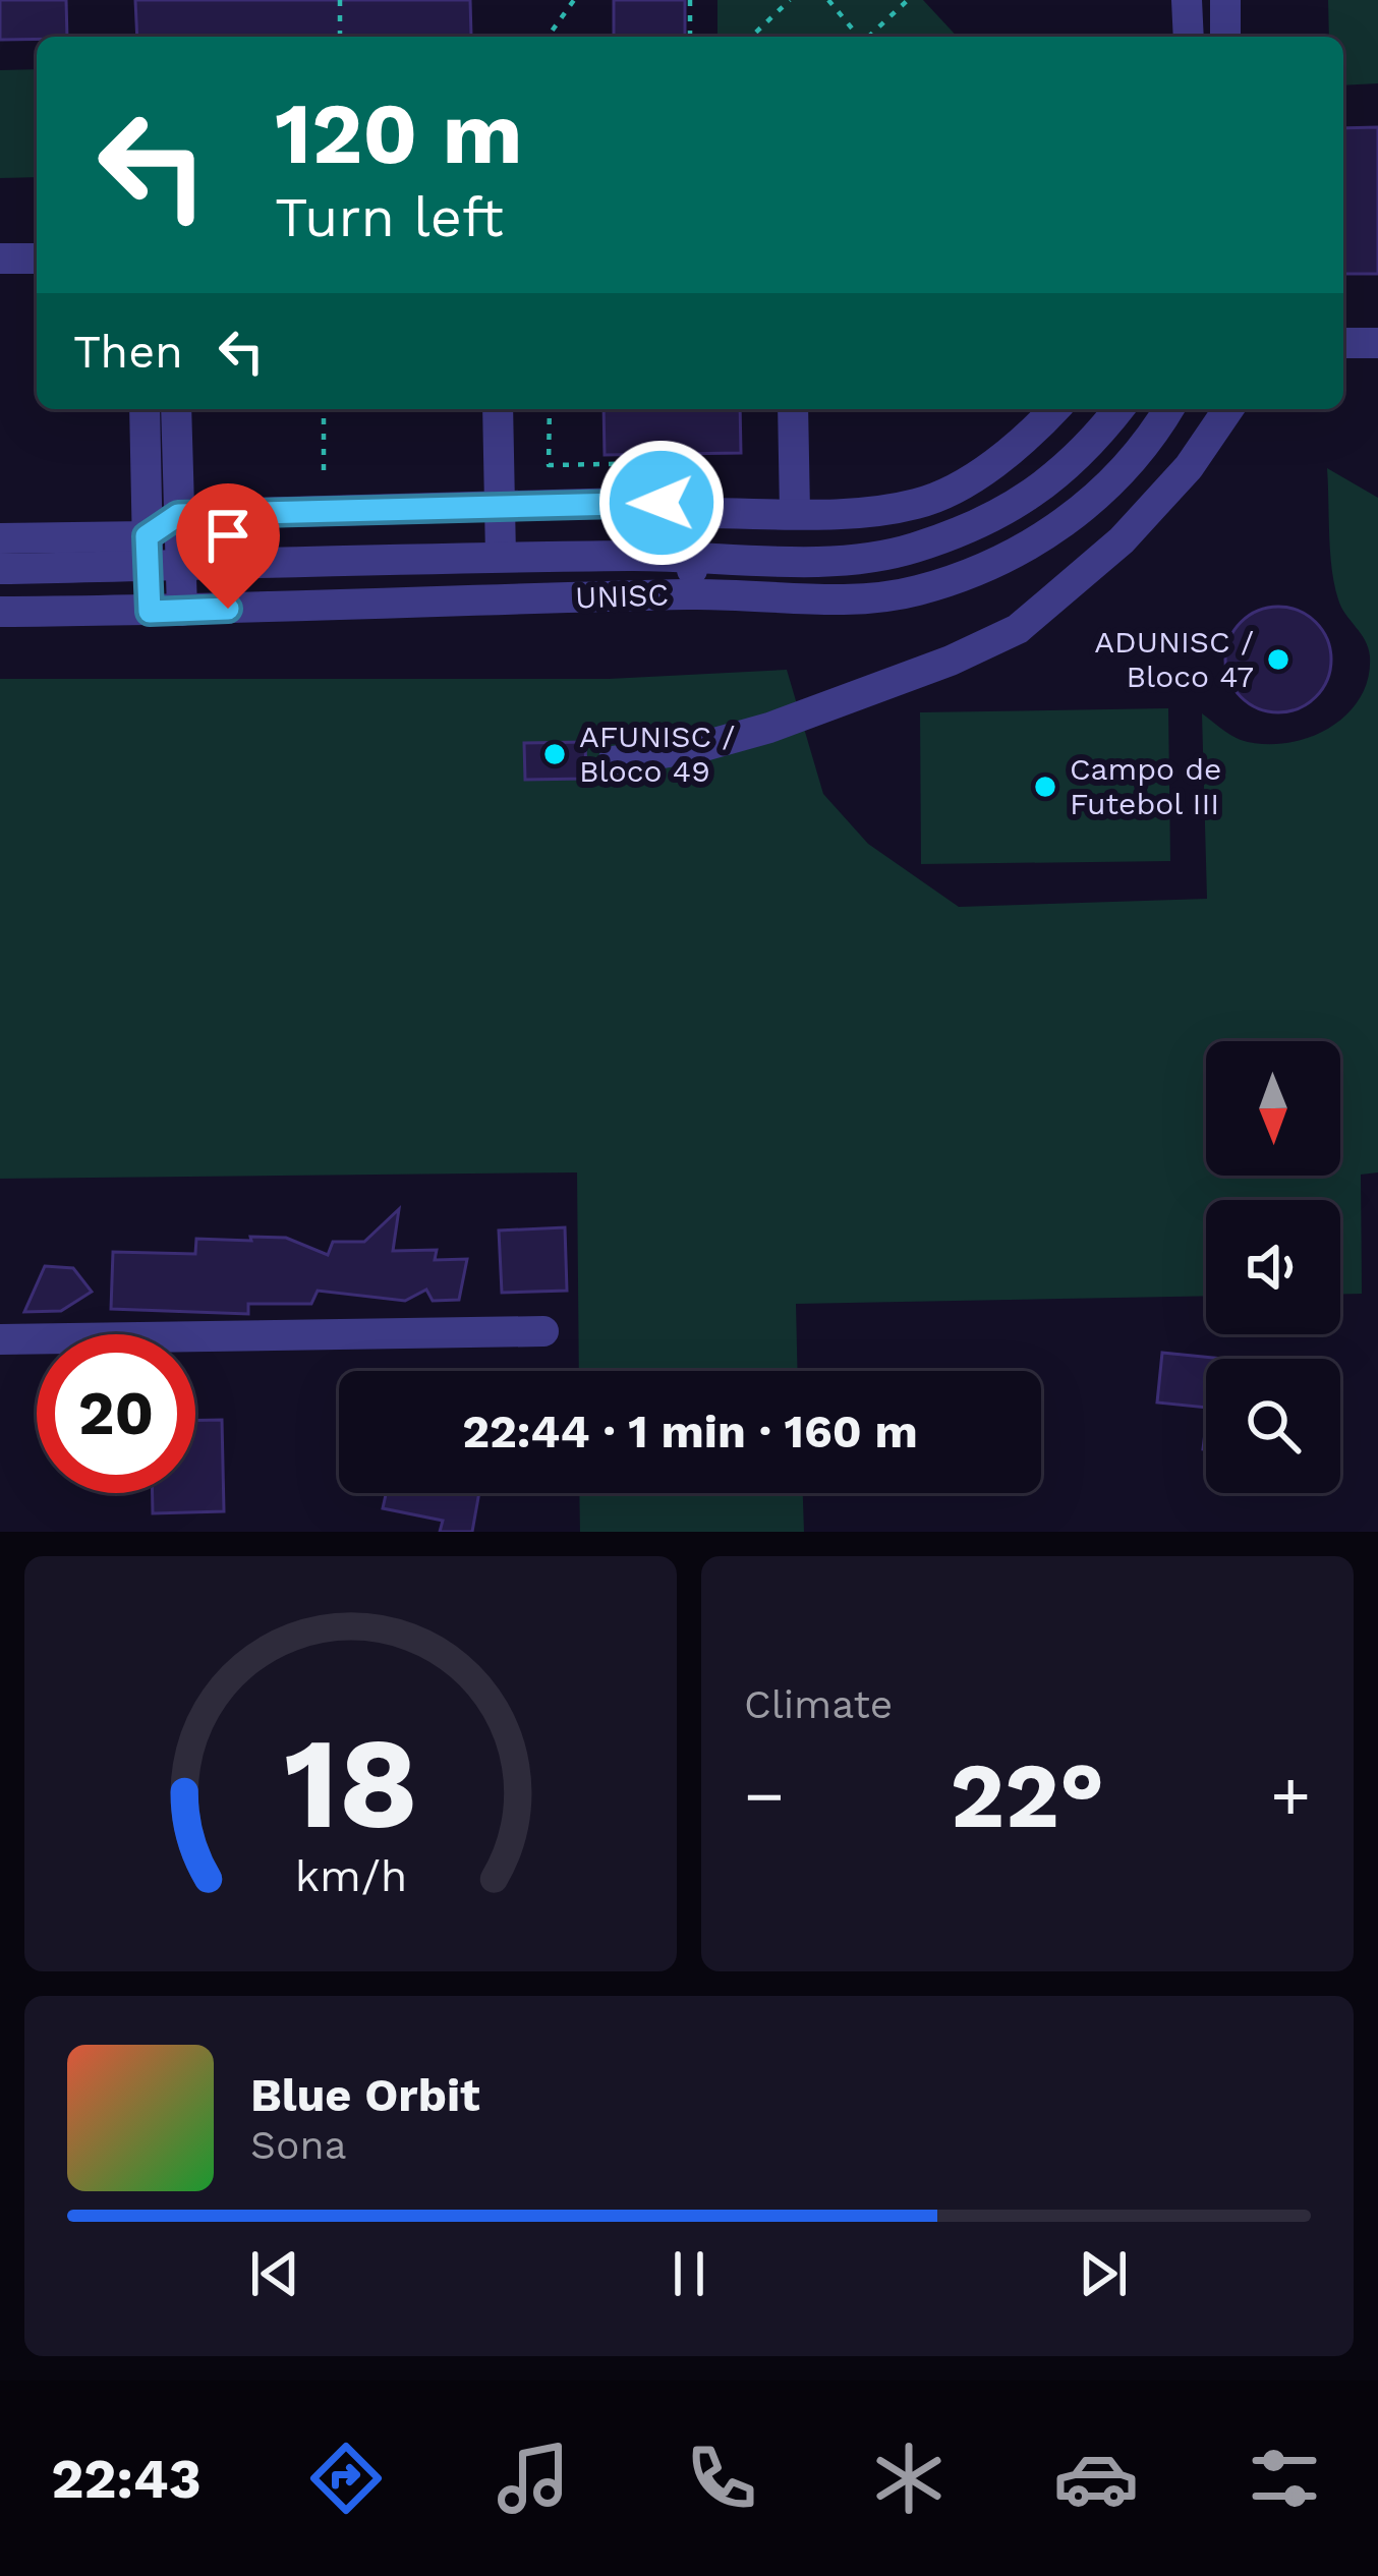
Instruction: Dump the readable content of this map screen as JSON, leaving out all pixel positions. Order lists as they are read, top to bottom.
{
  "streets": {
    "street": ["UNISC"]
  },
  "places": ["ADUNISC / Bloco 47", "AFUNISC / Bloco 49", "Campo de Futebol III"],
  "north": "bottom",
  "page": {
    "turn": ["120 m", "Turn left"],
    "then": "Then",
    "limit": "20",
    "trip": "22:44 · 1 min · 160 m",
    "tile": "Climate",
    "heat": ["−", "22°", "+"],
    "song": ["Blue Orbit", "Sona"],
    "tabs": "22:43",
    "gauge": ["18", "km/h"]
  }
}
